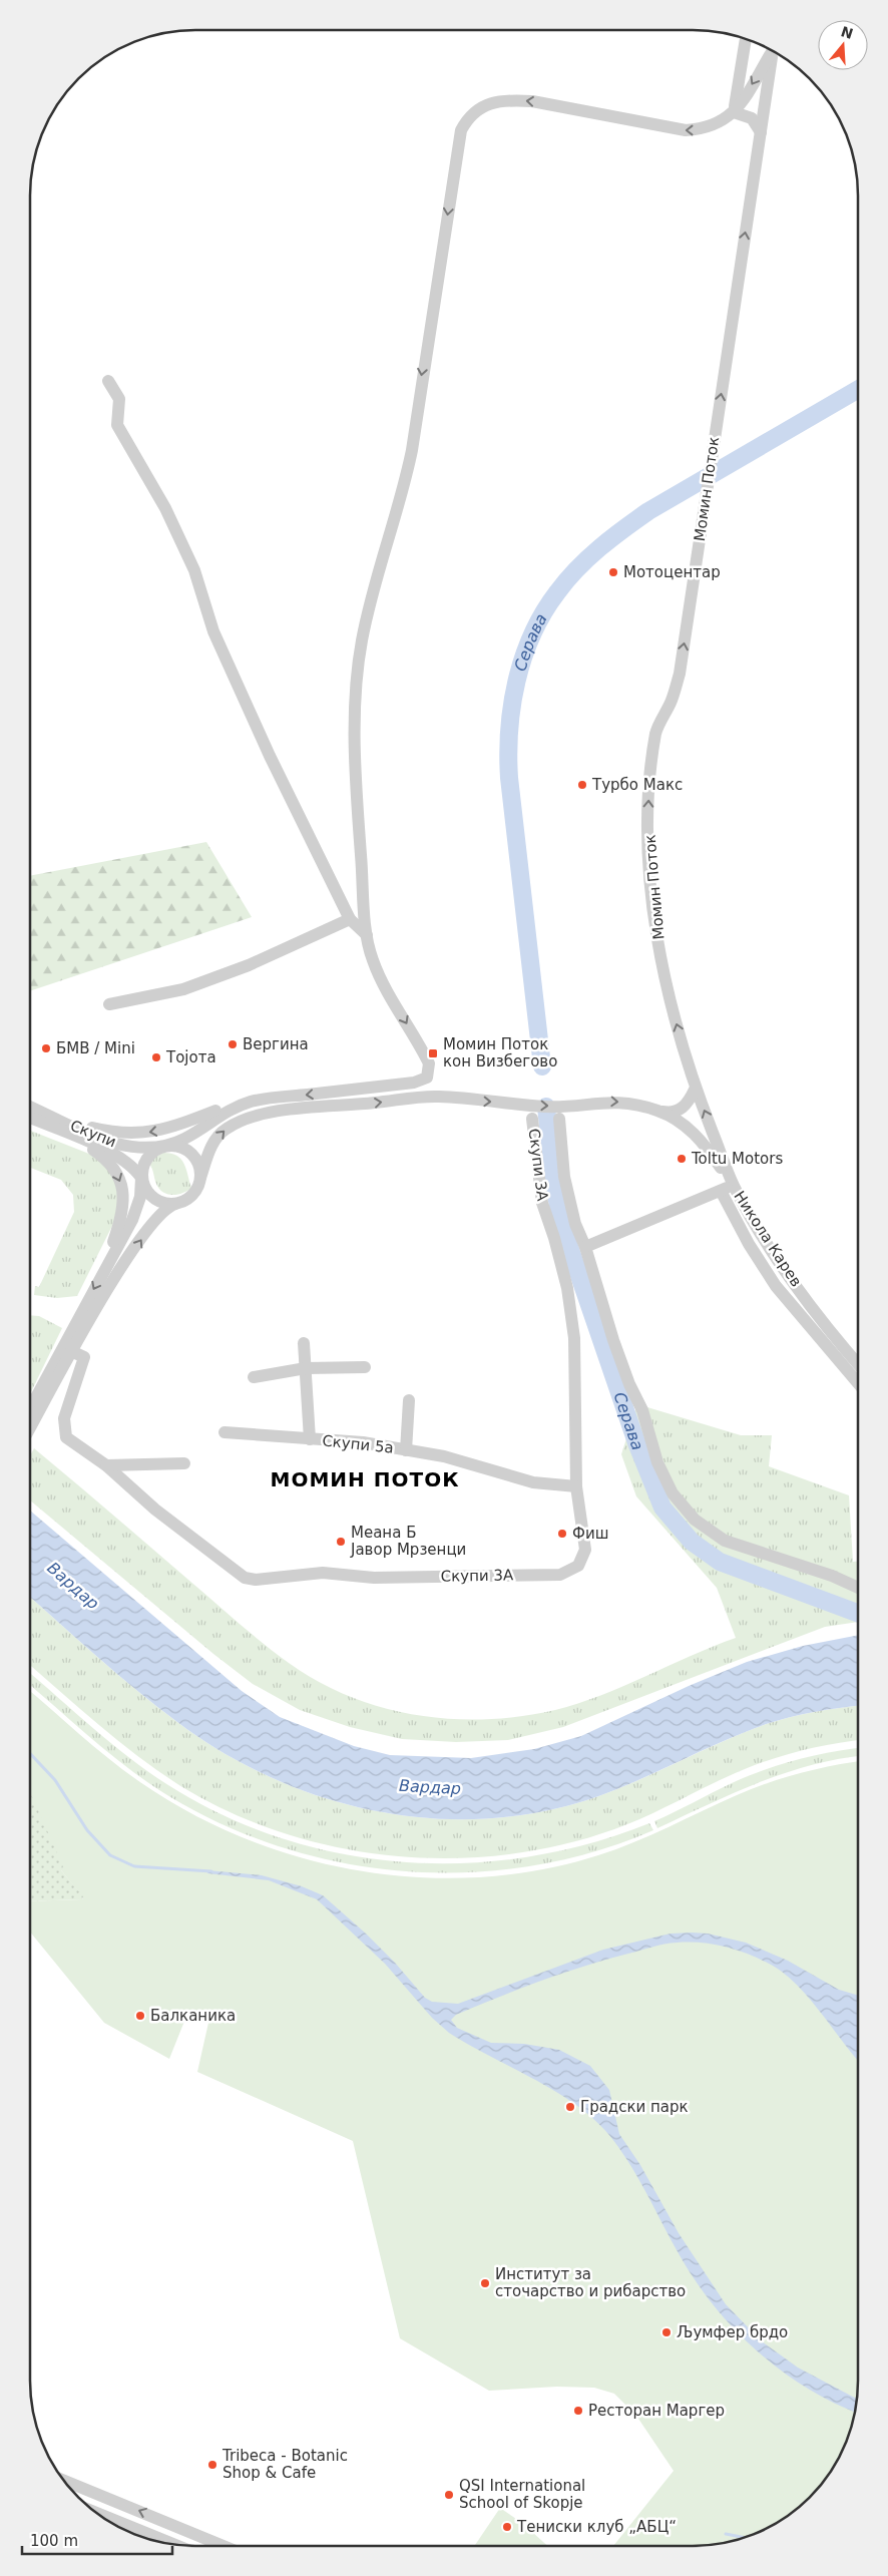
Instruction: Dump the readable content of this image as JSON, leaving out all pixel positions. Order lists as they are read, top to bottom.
{
  "streets": {
    "street": [
      "Момин Поток",
      "Скупи",
      "Скупи 3А",
      "Никола Карев",
      "Скупи 5а"
    ]
  },
  "crossings": [
    ["Момин Поток", "Никола Карев"],
    ["Скупи 3А", "Скупи 5а"]
  ],
  "one_way": ["Момин Поток"],
  "districts": ["МОМИН ПОТОК"],
  "water": ["Серава", "Вардар"],
  "places": {
    "other": [
      "Мотоцентар",
      "Турбо Макс",
      "Вергина",
      "БМВ / Mini",
      "Тојота",
      "Toltu Motors",
      "Фиш",
      "Меана Б Јавор Мрзенци",
      "Балканика",
      "Градски парк",
      "Институт за сточарство и рибарство",
      "Љумфер брдо",
      "Ресторан Маргер",
      "Tribeca - Botanic Shop & Cafe",
      "QSI International School of Skopje",
      "Тениски клуб „АБЦ“"
    ],
    "transit": ["Момин Поток кон Визбегово"]
  },
  "scale_bar": "100 m",
  "north": "top"
}
